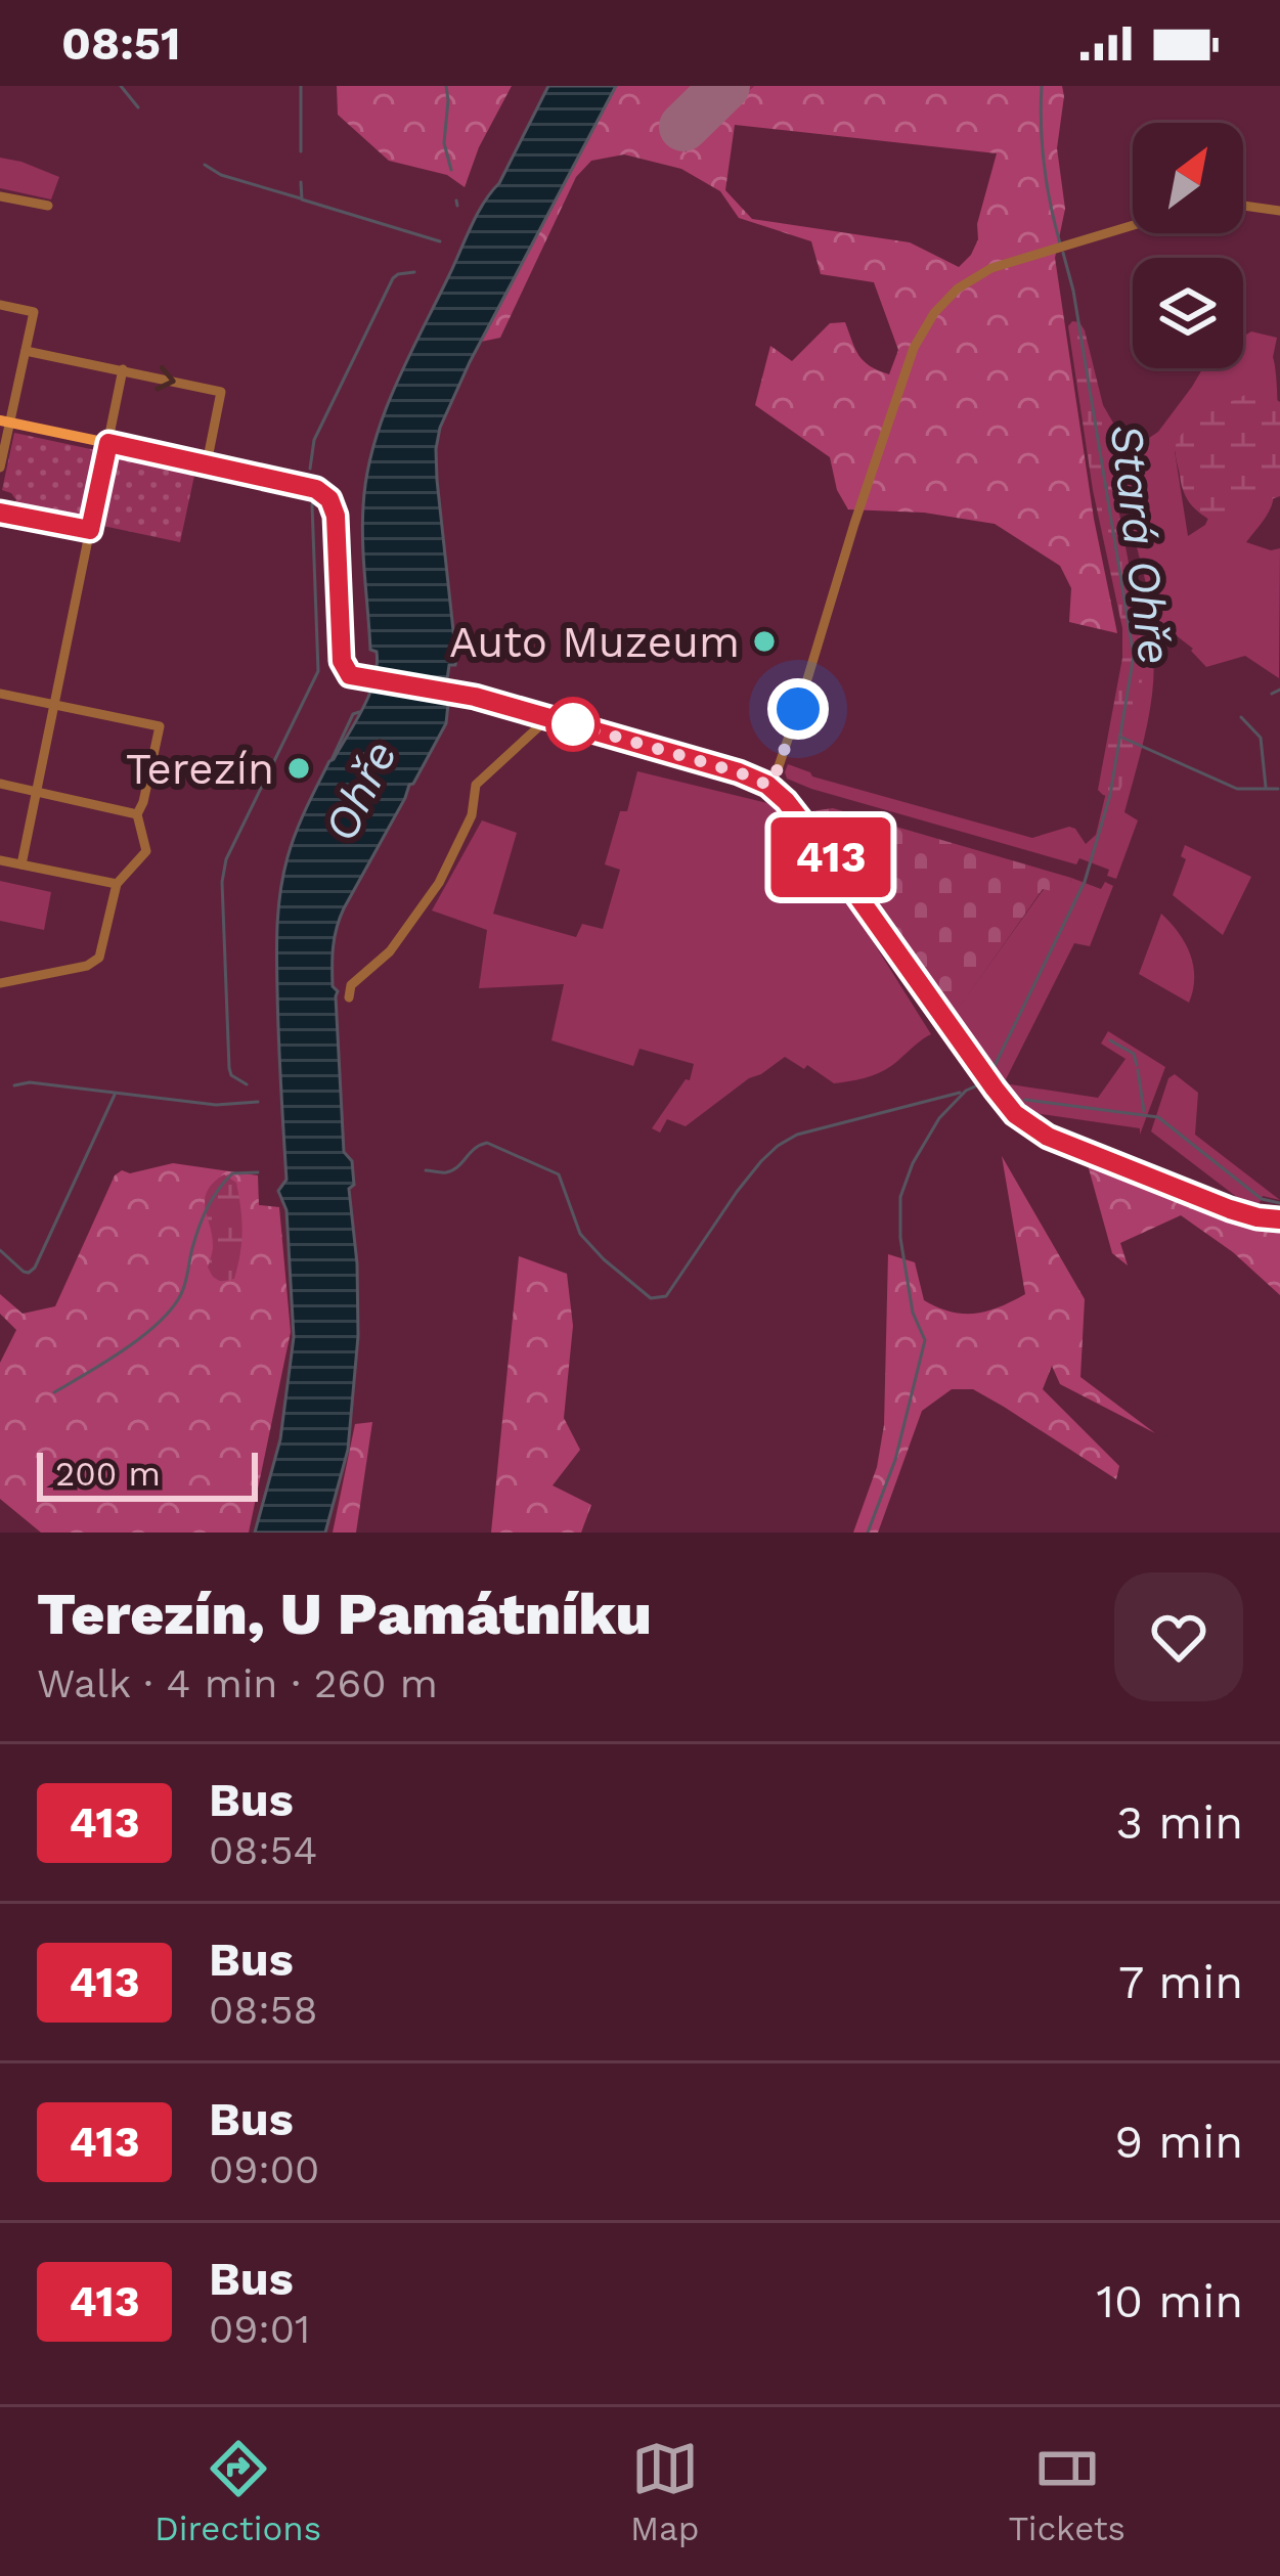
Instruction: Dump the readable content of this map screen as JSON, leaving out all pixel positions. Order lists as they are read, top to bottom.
{
  "water": ["Stará Ohře", "Ohře"],
  "places": ["Auto Muzeum", "Terezín"],
  "lines": ["bus line 413"],
  "scale_bar": "200 m",
  "north": "top right",
  "page": {
    "status": "08:51",
    "on_map": "413",
    "scale": "200 m",
    "heading": ["Terezín, U Památníku", "Walk · 4 min · 260 m"],
    "list": [
      {
        "mark": "413",
        "name": "Bus",
        "note": "08:54",
        "value": "3 min"
      },
      {
        "mark": "413",
        "name": "Bus",
        "note": "08:58",
        "value": "7 min"
      },
      {
        "mark": "413",
        "name": "Bus",
        "note": "09:00",
        "value": "9 min"
      },
      {
        "mark": "413",
        "name": "Bus",
        "note": "09:01",
        "value": "10 min"
      }
    ],
    "tabs": ["Directions", "Map", "Tickets"]
  }
}
